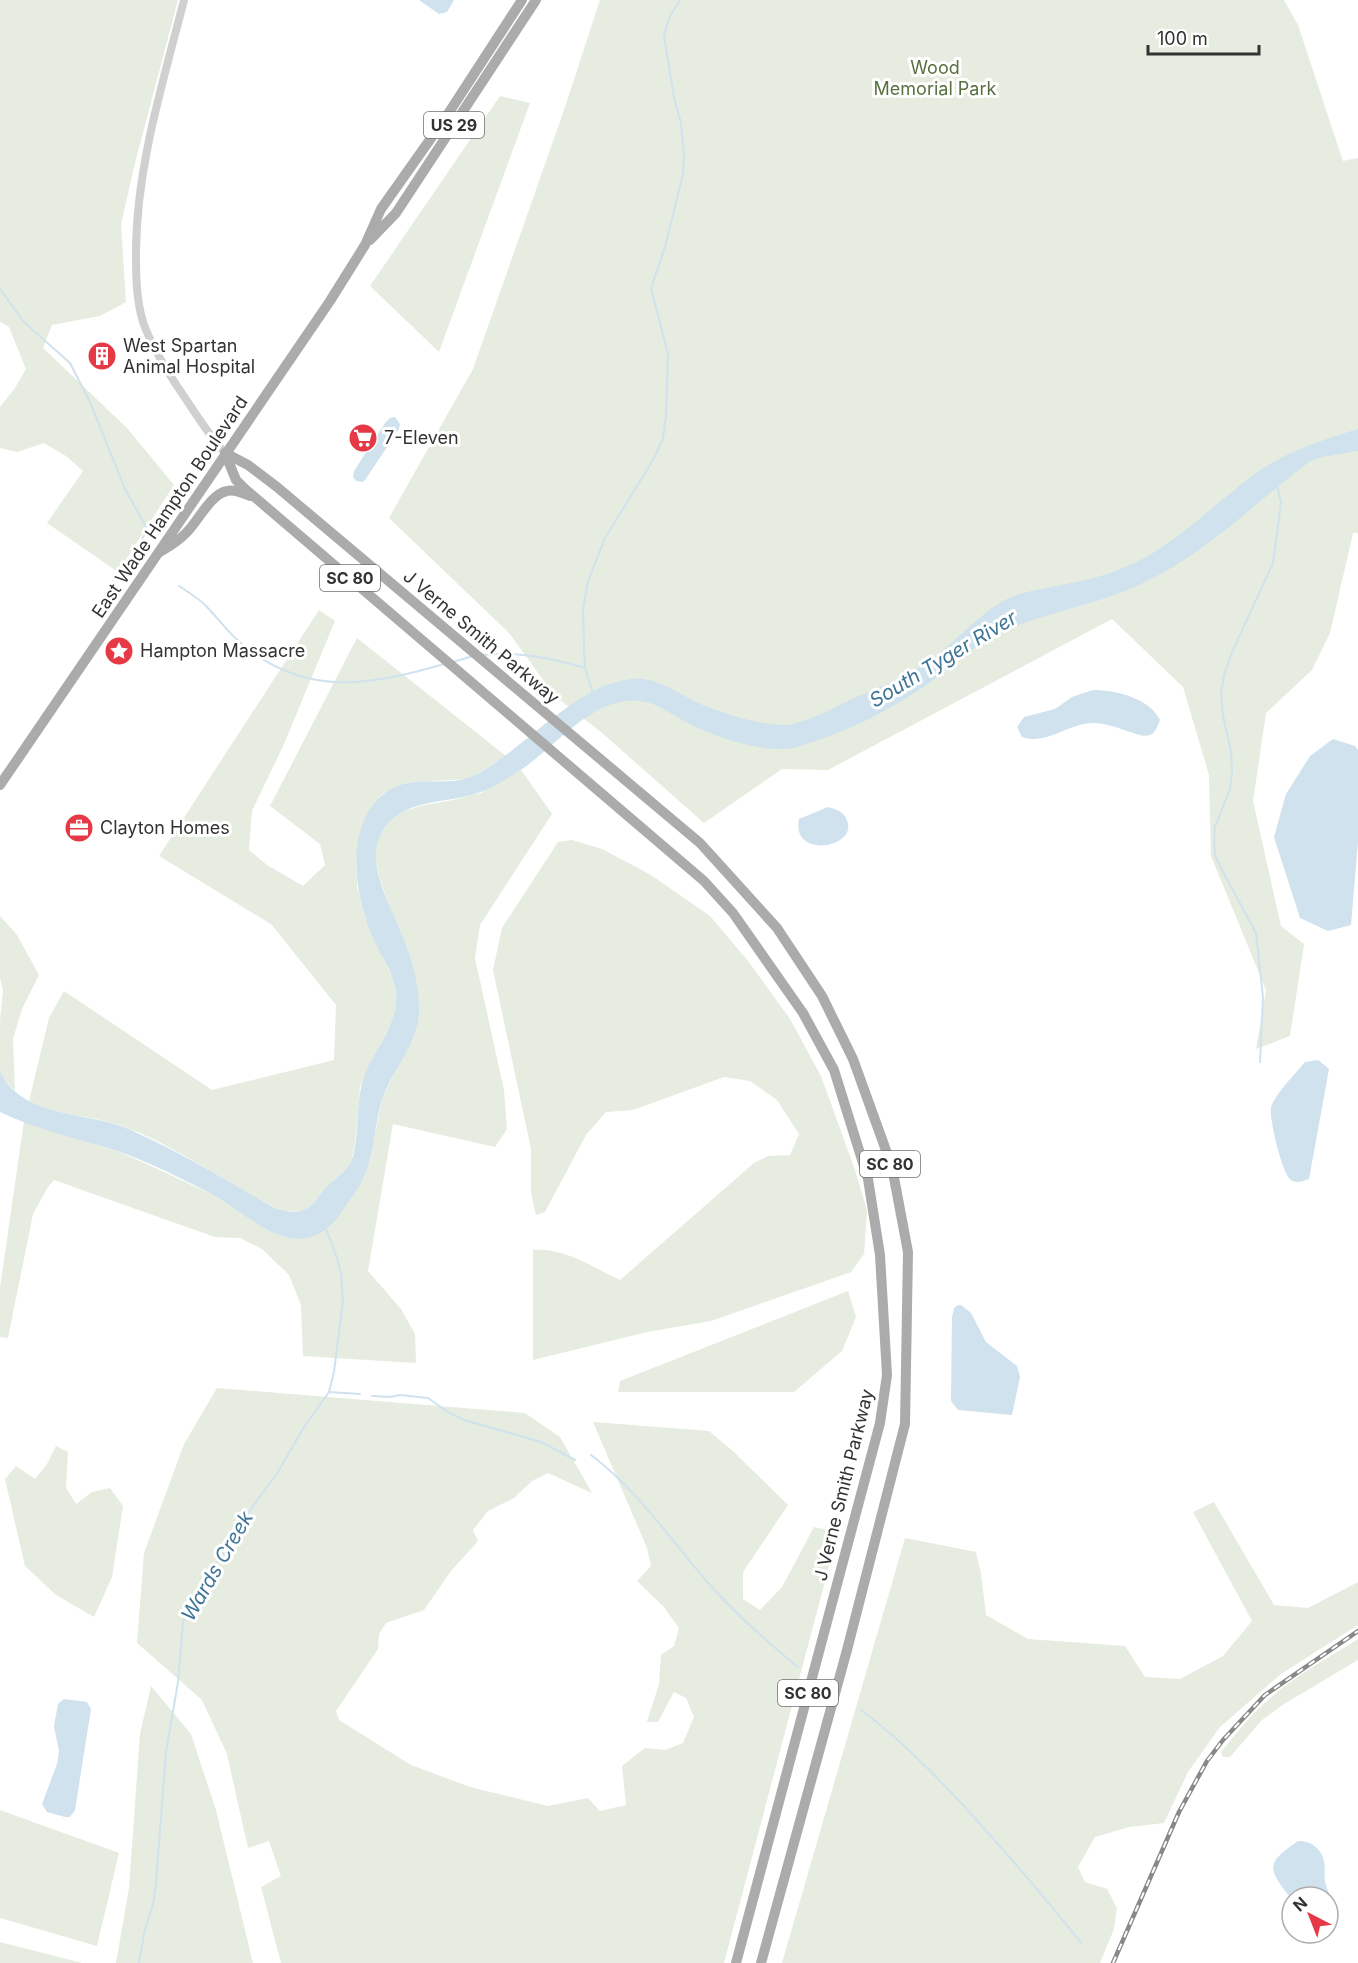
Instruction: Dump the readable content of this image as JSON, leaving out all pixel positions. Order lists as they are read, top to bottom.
{
  "streets": {
    "main road": [
      "US 29",
      "East Wade Hampton Boulevard",
      "SC 80",
      "J Verne Smith Parkway"
    ]
  },
  "crossings": [
    ["East Wade Hampton Boulevard", "J Verne Smith Parkway"]
  ],
  "water": ["South Tyger River", "Wards Creek"],
  "parks": ["Wood Memorial Park"],
  "places": {
    "building": ["West Spartan Animal Hospital"],
    "supermarket": ["7-Eleven"],
    "place": ["Hampton Massacre"],
    "office": ["Clayton Homes"]
  },
  "scale_bar": "100 m",
  "north": "top left"
}
